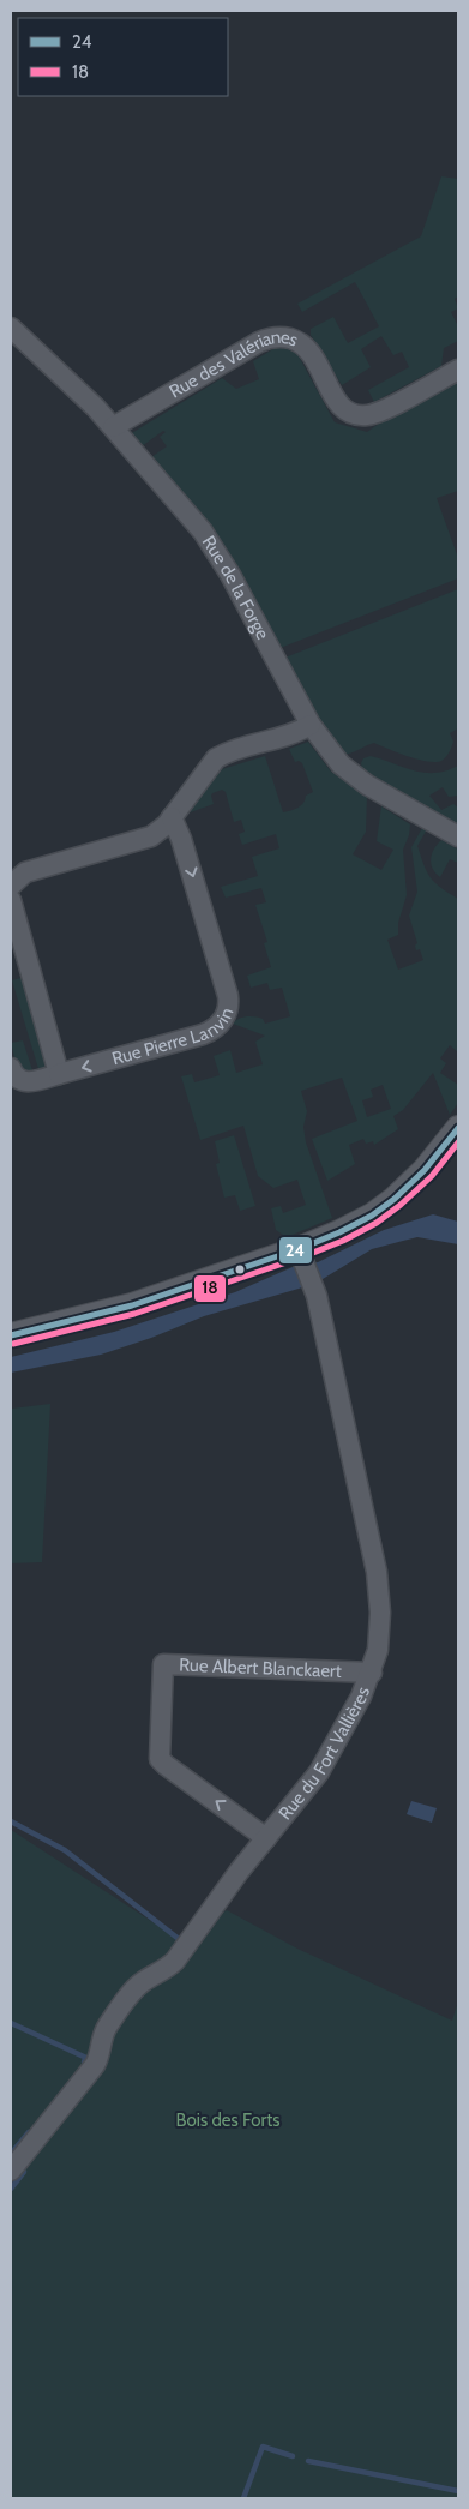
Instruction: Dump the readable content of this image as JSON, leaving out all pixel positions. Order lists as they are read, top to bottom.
{
  "streets": {
    "street": [
      "Rue des Valérianes",
      "Rue de la Forge",
      "Rue Pierre Lanvin",
      "Rue Albert Blanckaert",
      "Rue du Fort Vallières"
    ]
  },
  "crossings": [
    ["Rue des Valérianes", "Rue de la Forge"],
    ["Rue Albert Blanckaert", "Rue du Fort Vallières"]
  ],
  "parks": ["Bois des Forts"],
  "lines": ["transit line 24", "transit line 18"],
  "legend": ["24", "18"]
}
